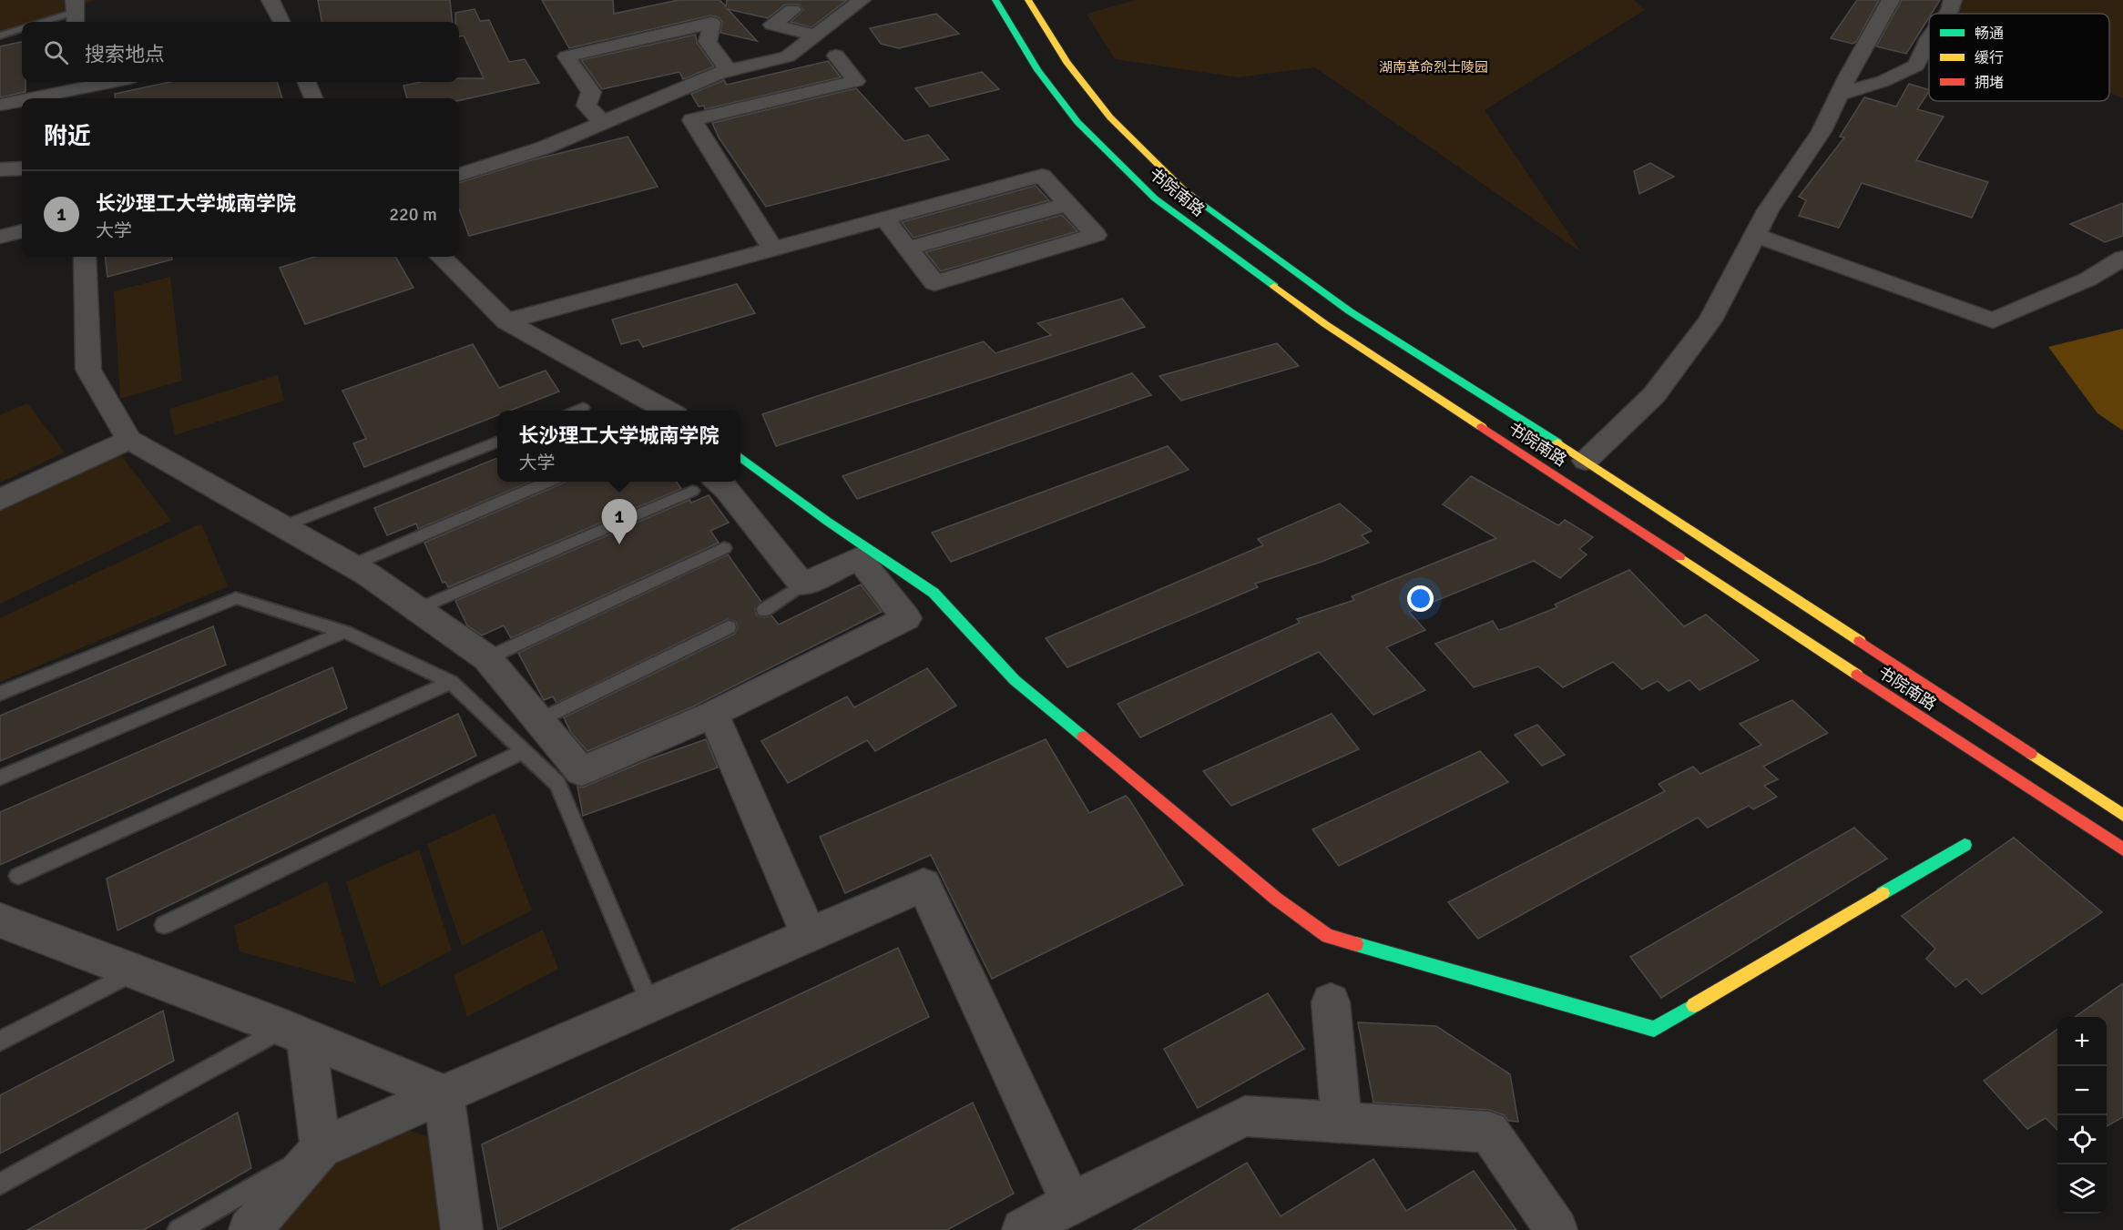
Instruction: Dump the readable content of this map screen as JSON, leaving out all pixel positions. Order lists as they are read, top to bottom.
{
  "streets": {
    "main road": ["书院南路"]
  },
  "parks": ["湖南革命烈士陵园"],
  "legend": ["畅通", "缓行", "拥堵"],
  "page": {
    "search": "搜索地点",
    "heading": "附近",
    "list": [
      {
        "mark": "1",
        "name": "长沙理工大学城南学院",
        "note": "大学",
        "value": "220 m"
      }
    ],
    "popup": ["长沙理工大学城南学院", "大学"],
    "pins": "1",
    "map_buttons": ["+", "−"]
  }
}
